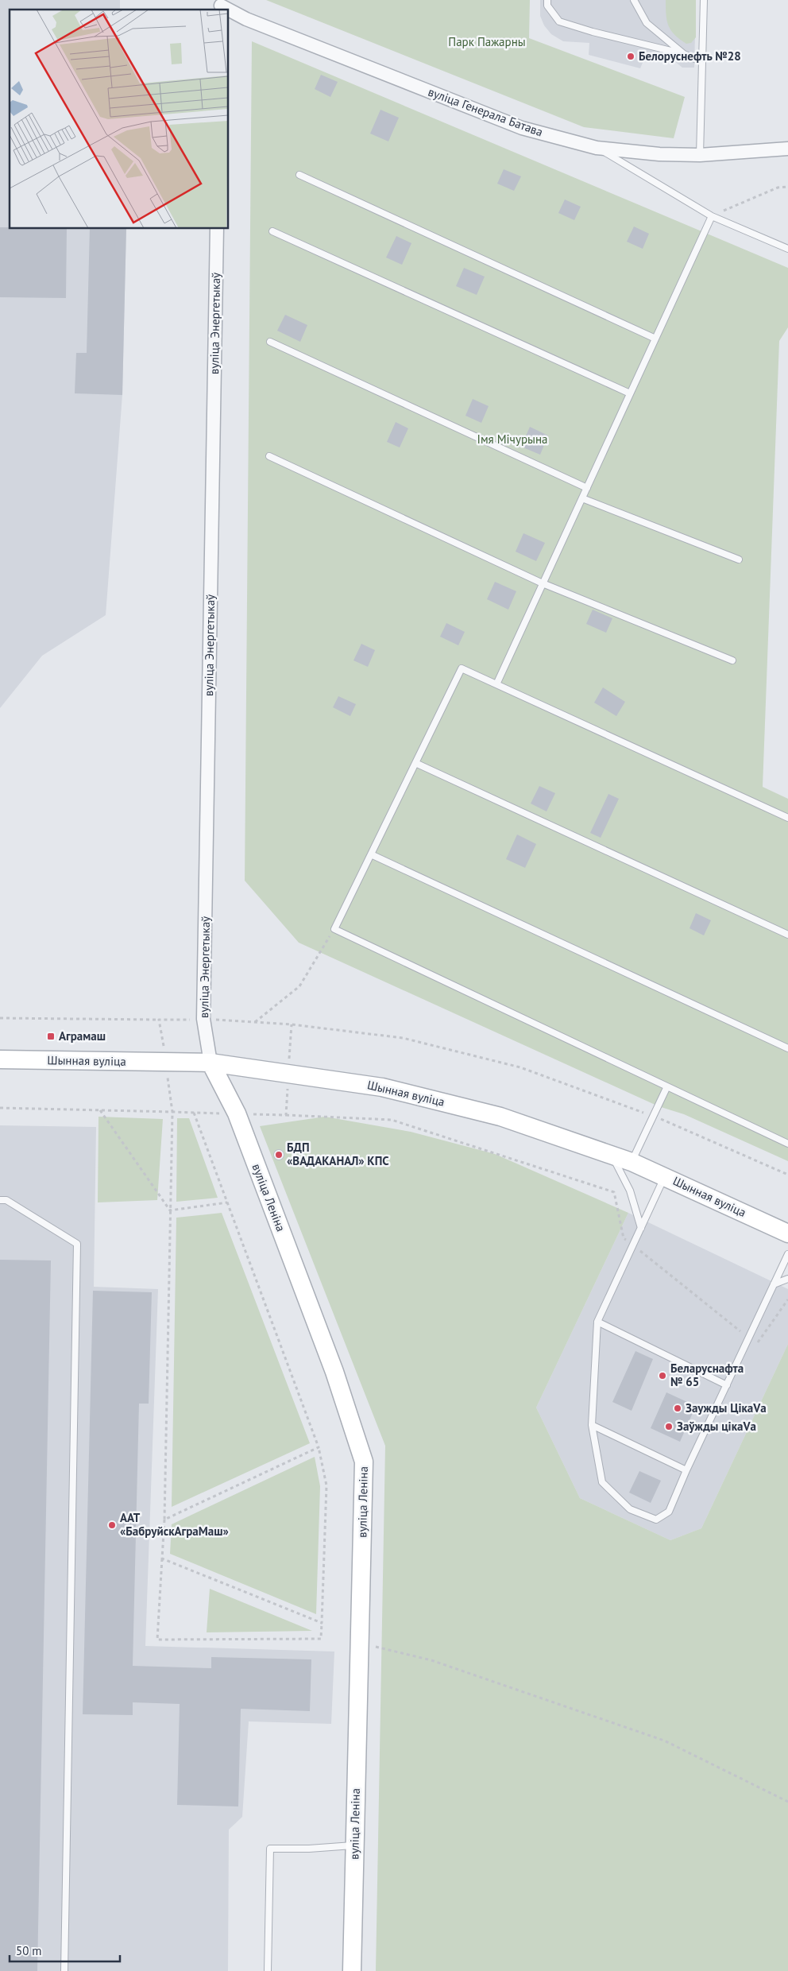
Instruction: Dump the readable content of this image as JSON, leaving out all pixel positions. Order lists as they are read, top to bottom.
{
  "streets": {
    "main road": ["Шынная вуліца", "вуліца Леніна"],
    "street": ["вуліца Генерала Батава", "вуліца Энергетыкаў"]
  },
  "crossings": [
    ["вуліца Энергетыкаў", "Шынная вуліца"],
    ["вуліца Энергетыкаў", "вуліца Леніна"],
    ["Шынная вуліца", "вуліца Леніна"]
  ],
  "parks": ["Парк Пажарны", "Імя Мічурына"],
  "places": {
    "other": [
      "Белоруснефть №28",
      "БДП «ВАДАКАНАЛ» КПС",
      "Беларуснафта № 65",
      "Заужды ЦікаVа",
      "Заўжды цікаVа",
      "ААТ «БабруйскАграМаш»"
    ],
    "transit": ["Аграмаш"]
  },
  "scale_bar": "50 m"
}
